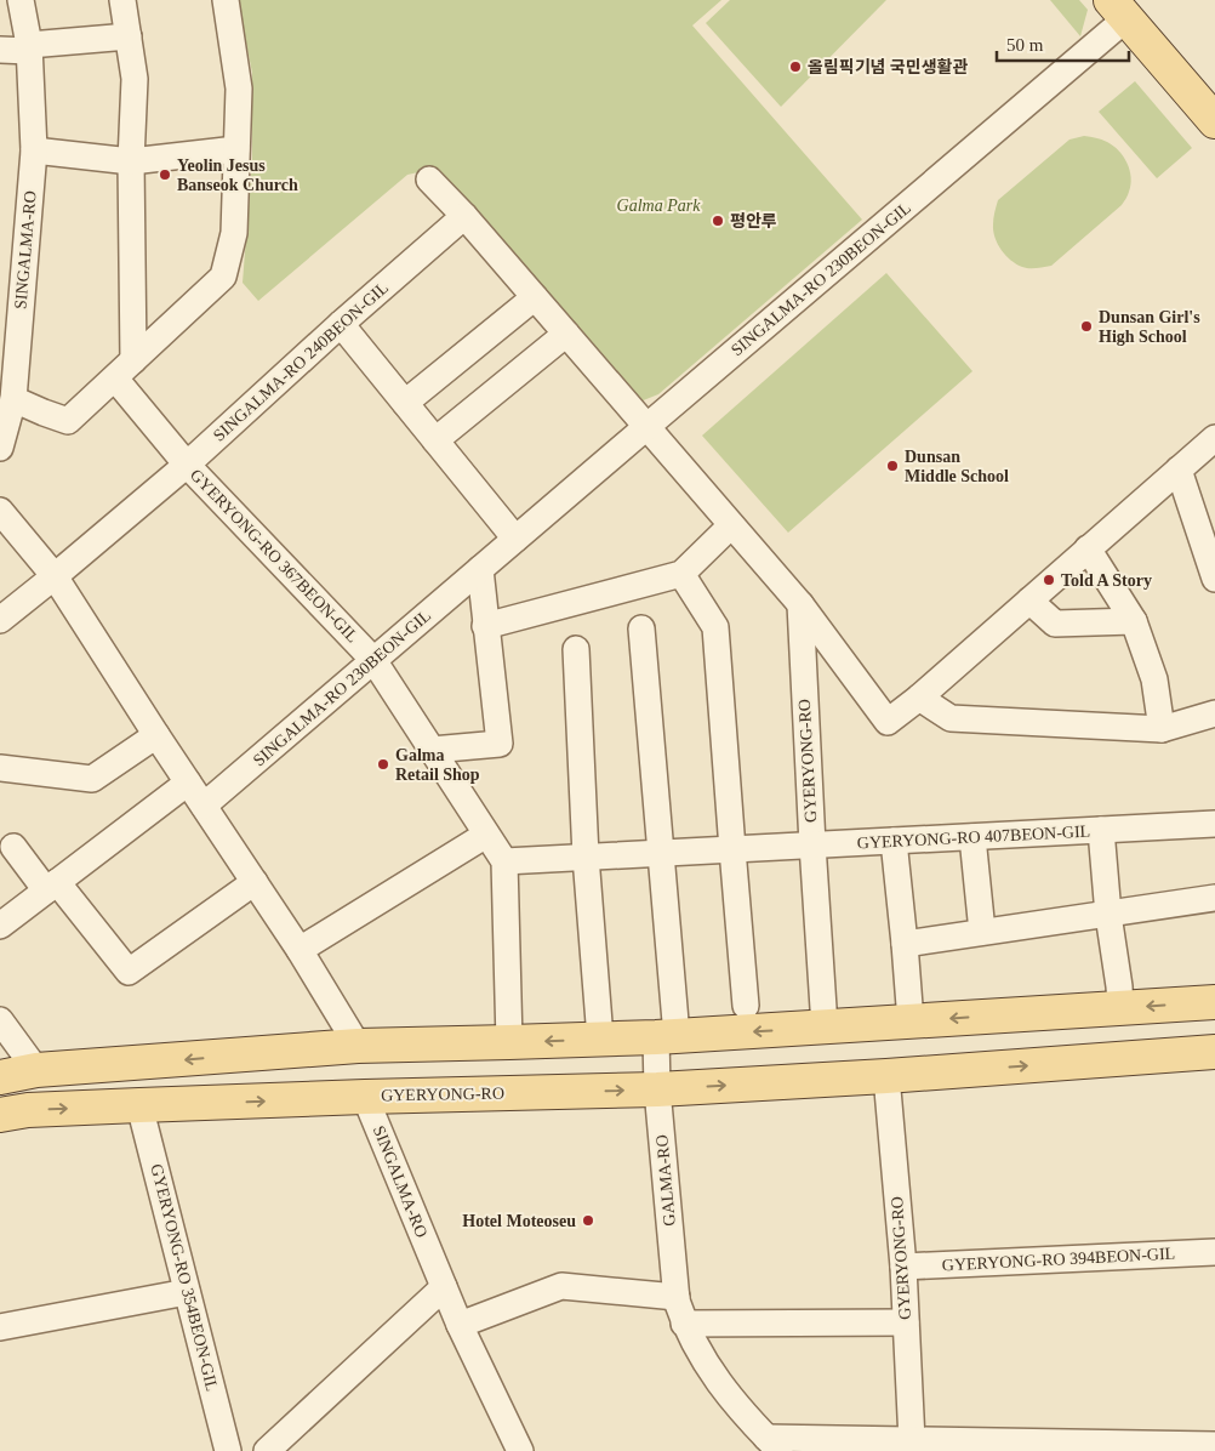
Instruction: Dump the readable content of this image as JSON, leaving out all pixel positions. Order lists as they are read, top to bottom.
{
  "streets": {
    "main road": ["SINGALMA-RO", "GYERYONG-RO"],
    "street": [
      "SINGALMA-RO 230BEON-GIL",
      "SINGALMA-RO 240BEON-GIL",
      "GYERYONG-RO 367BEON-GIL",
      "GYERYONG-RO 407BEON-GIL",
      "GALMA-RO",
      "GYERYONG-RO 394BEON-GIL",
      "GYERYONG-RO 354BEON-GIL"
    ]
  },
  "crossings": [
    ["SINGALMA-RO", "SINGALMA-RO 230BEON-GIL"],
    ["SINGALMA-RO", "SINGALMA-RO 240BEON-GIL"],
    ["SINGALMA-RO", "GYERYONG-RO"],
    ["SINGALMA-RO 230BEON-GIL", "GYERYONG-RO 367BEON-GIL"],
    ["SINGALMA-RO 240BEON-GIL", "GYERYONG-RO 367BEON-GIL"],
    ["GYERYONG-RO 367BEON-GIL", "GYERYONG-RO 407BEON-GIL"],
    ["GYERYONG-RO", "GYERYONG-RO 407BEON-GIL"],
    ["GYERYONG-RO", "GALMA-RO"],
    ["GYERYONG-RO", "GYERYONG-RO 394BEON-GIL"],
    ["GYERYONG-RO", "GYERYONG-RO 354BEON-GIL"],
    ["GYERYONG-RO 407BEON-GIL", "GALMA-RO"]
  ],
  "parks": ["Galma Park"],
  "places": [
    "올림픽기념 국민생활관",
    "Yeolin Jesus Banseok Church",
    "평안루",
    "Dunsan Girl's High School",
    "Dunsan Middle School",
    "Told A Story",
    "Galma Retail Shop",
    "Hotel Moteoseu"
  ],
  "scale_bar": "50 m"
}
